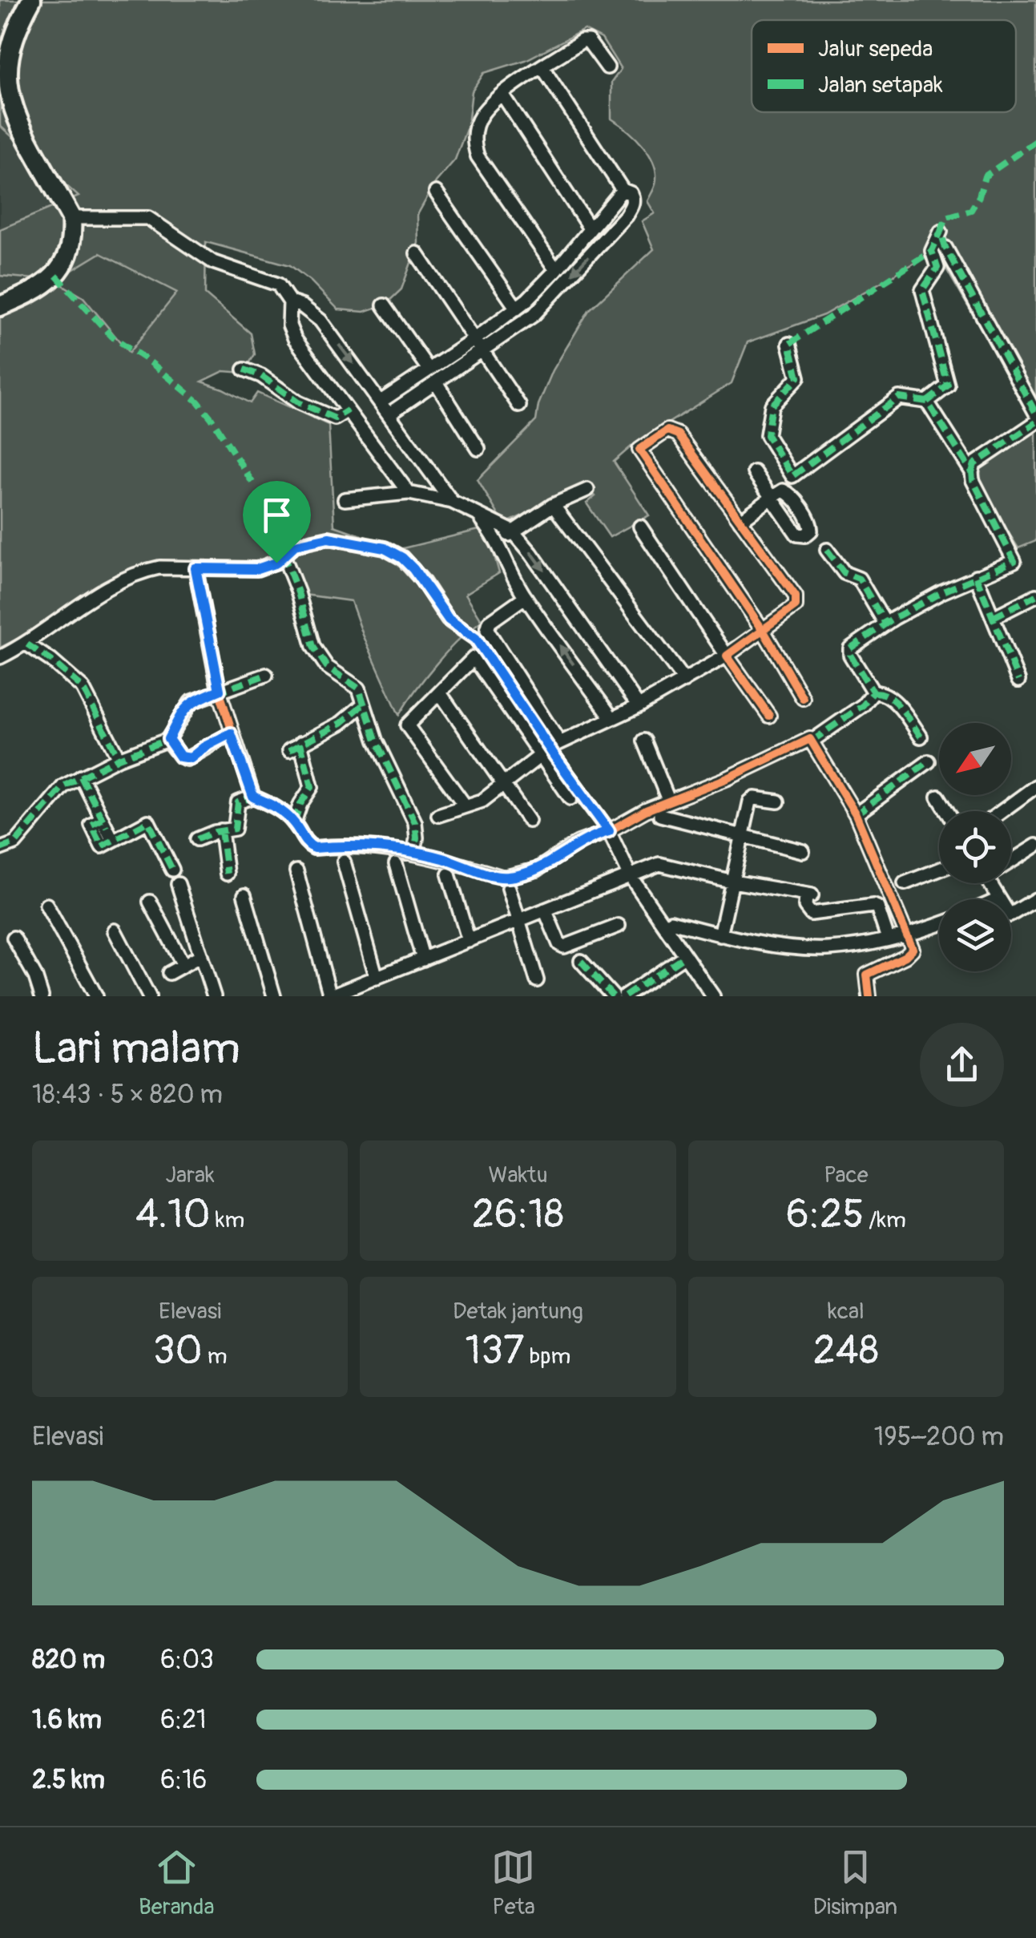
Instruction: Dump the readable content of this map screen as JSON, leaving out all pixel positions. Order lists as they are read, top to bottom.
{
  "legend": ["Jalur sepeda", "Jalan setapak"],
  "north": "bottom left",
  "page": {
    "heading": ["Lari malam", "18:43 · 5 × 820 m"],
    "stats": [
      ["Jarak", "4.10 km"],
      ["Waktu", "26:18"],
      ["Pace", "6:25 /km"],
      ["Elevasi", "30 m"],
      ["Detak jantung", "137 bpm"],
      ["kcal", "248"]
    ],
    "chart": ["Elevasi", "195–200 m"],
    "list": [
      {
        "name": "820 m",
        "note": "6:03"
      },
      {
        "name": "1.6 km",
        "note": "6:21"
      },
      {
        "name": "2.5 km",
        "note": "6:16"
      }
    ],
    "tabs": ["Beranda", "Peta", "Disimpan"]
  }
}
